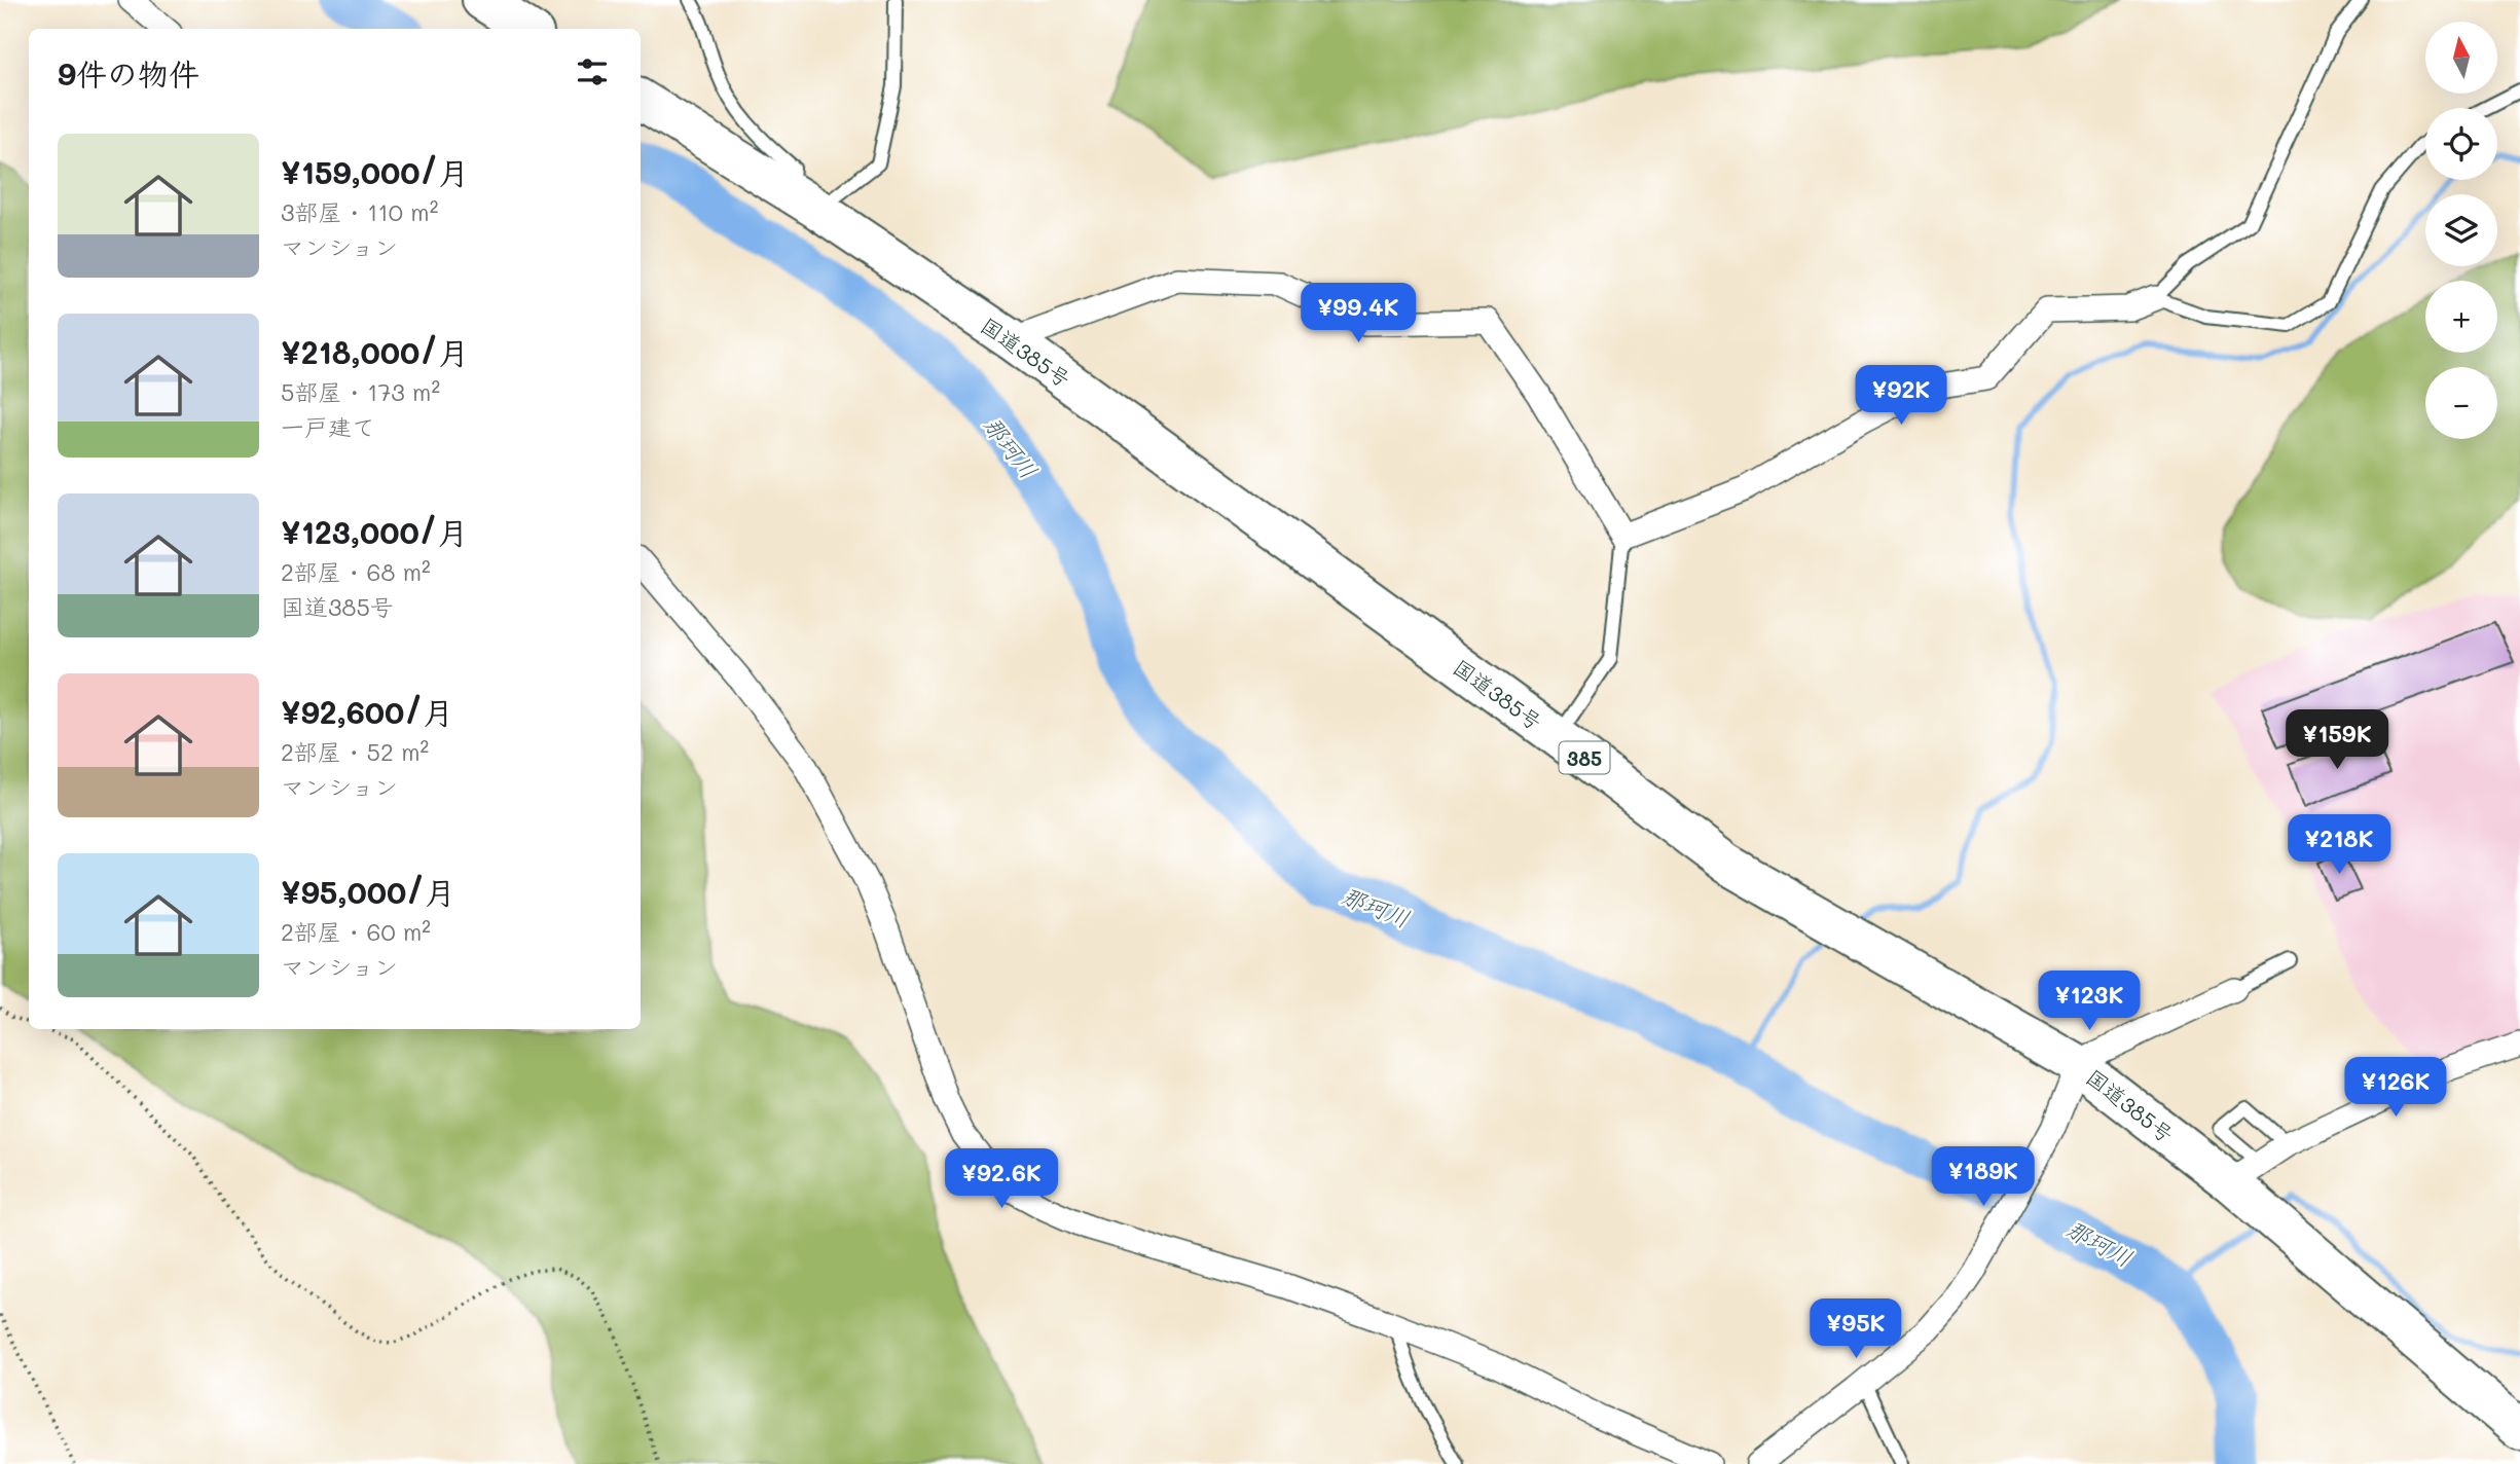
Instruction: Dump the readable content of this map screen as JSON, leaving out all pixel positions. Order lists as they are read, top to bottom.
{
  "streets": {
    "highway": ["国道385号", "385"]
  },
  "water": ["那珂川"],
  "north": "top",
  "page": {
    "map_buttons": ["+", "−"],
    "heading": "9件の物件",
    "list": [
      {
        "name": "¥159,000/月",
        "note": "3部屋 · 110 m² · マンション"
      },
      {
        "name": "¥218,000/月",
        "note": "5部屋 · 173 m² · 一戸建て"
      },
      {
        "name": "¥123,000/月",
        "note": "2部屋 · 68 m² · 国道385号"
      },
      {
        "name": "¥92,600/月",
        "note": "2部屋 · 52 m² · マンション"
      },
      {
        "name": "¥95,000/月",
        "note": "2部屋 · 60 m² · マンション"
      }
    ],
    "price": [
      "¥99.4K",
      "¥92K",
      "¥159K",
      "¥218K",
      "¥123K",
      "¥126K",
      "¥189K",
      "¥92.6K",
      "¥95K"
    ]
  }
}
